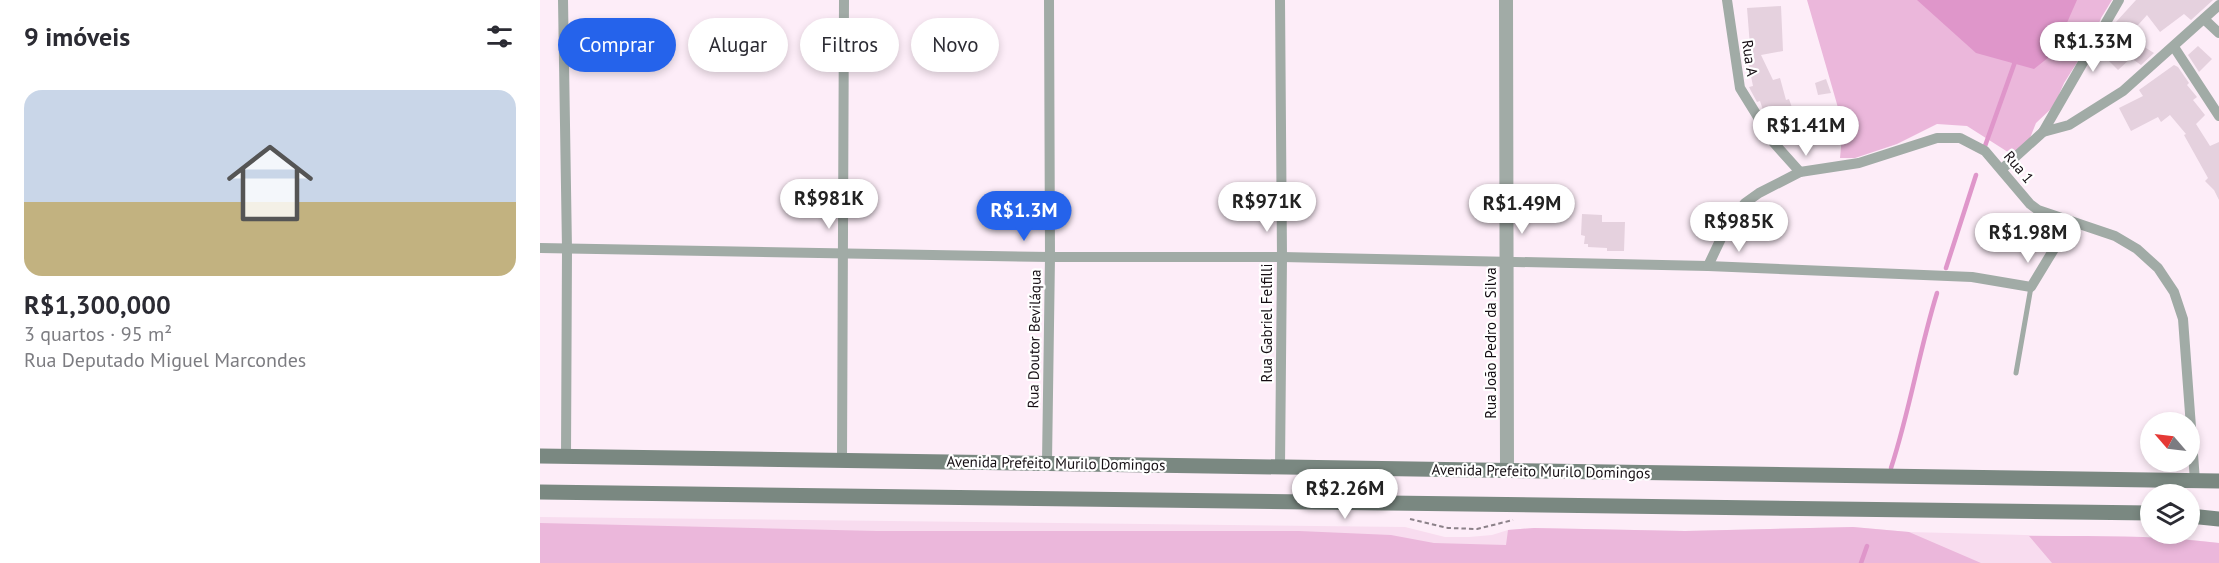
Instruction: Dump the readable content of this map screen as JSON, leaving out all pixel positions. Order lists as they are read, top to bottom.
{
  "streets": {
    "main road": ["Avenida Prefeito Murilo Domingos"],
    "street": [
      "Rua A",
      "Rua 1",
      "Rua Gabriel Felfilli",
      "Rua Doutor Beviláqua",
      "Rua João Pedro da Silva"
    ]
  },
  "crossings": [
    ["Rua A", "Rua 1"],
    ["Rua 1", "Avenida Prefeito Murilo Domingos"],
    ["Rua Gabriel Felfilli", "Avenida Prefeito Murilo Domingos"],
    ["Rua Doutor Beviláqua", "Avenida Prefeito Murilo Domingos"],
    ["Rua João Pedro da Silva", "Avenida Prefeito Murilo Domingos"]
  ],
  "north": "top left",
  "page": {
    "heading": "9 imóveis",
    "chip": [
      "Comprar",
      "Alugar",
      "Filtros",
      "Novo"
    ],
    "price": [
      "R$1.33M",
      "R$1.41M",
      "R$981K",
      "R$971K",
      "R$1.49M",
      "R$1.3M",
      "R$985K",
      "R$1.98M",
      "R$2.26M"
    ],
    "list": [
      {
        "name": "R$1,300,000",
        "note": "3 quartos · 95 m² · Rua Deputado Miguel Marcondes"
      }
    ]
  }
}
